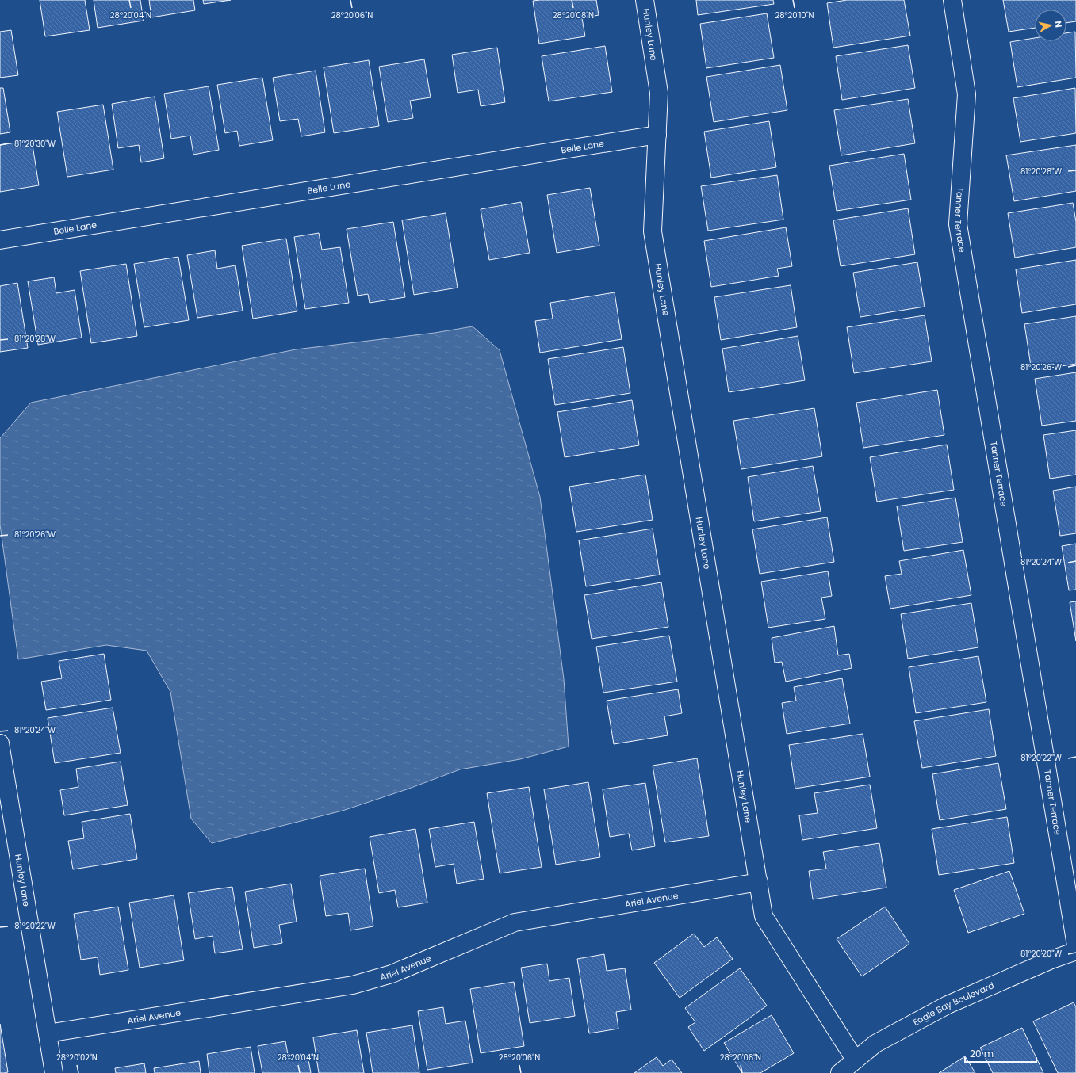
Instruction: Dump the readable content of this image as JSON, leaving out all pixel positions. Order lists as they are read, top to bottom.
{
  "streets": {
    "street": [
      "Hunley Lane",
      "Belle Lane",
      "Tanner Terrace",
      "Ariel Avenue",
      "Eagle Bay Boulevard"
    ]
  },
  "crossings": [
    ["Hunley Lane", "Belle Lane"],
    ["Hunley Lane", "Ariel Avenue"],
    ["Hunley Lane", "Eagle Bay Boulevard"]
  ],
  "scale_bar": "20 m",
  "north": "right",
  "coordinates": [
    "28°20'04\"N",
    "28°20'06\"N",
    "28°20'08\"N",
    "28°20'10\"N",
    "81°20'30\"W",
    "81°20'28\"W",
    "81°20'26\"W",
    "81°20'24\"W",
    "81°20'22\"W",
    "81°20'20\"W",
    "28°20'02\"N"
  ]
}
